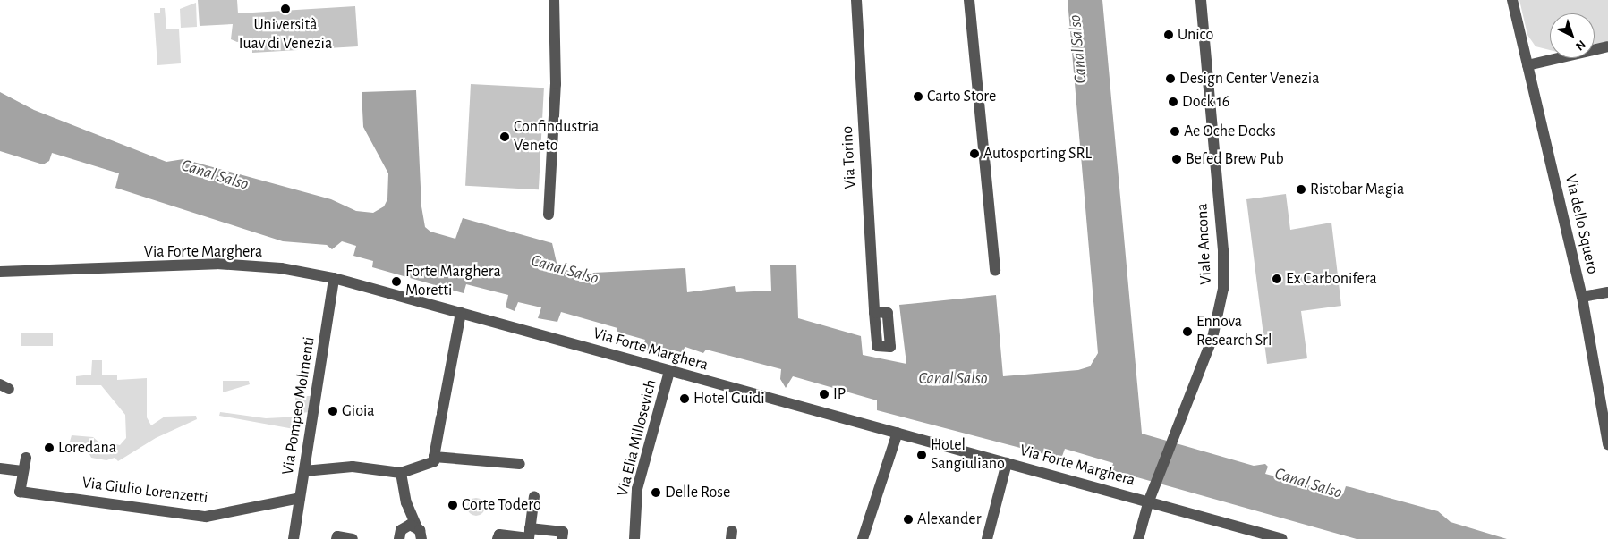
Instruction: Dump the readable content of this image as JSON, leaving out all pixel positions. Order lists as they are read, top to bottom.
{
  "streets": {
    "street": [
      "Via Torino",
      "Via dello Squero",
      "Viale Ancona",
      "Via Forte Marghera",
      "Via Pompeo Molmenti",
      "Via Elia Millosevich",
      "Via Giulio Lorenzetti"
    ]
  },
  "crossings": [
    ["Viale Ancona", "Via Forte Marghera"],
    ["Via Forte Marghera", "Via Pompeo Molmenti"],
    ["Via Forte Marghera", "Via Elia Millosevich"],
    ["Via Pompeo Molmenti", "Via Giulio Lorenzetti"]
  ],
  "water": ["Canal Salso"],
  "places": [
    "Università Iuav di Venezia",
    "Unico",
    "Design Center Venezia",
    "Carto Store",
    "Dock 16",
    "Ae Oche Docks",
    "Confindustria Veneto",
    "Autosporting SRL",
    "Befed Brew Pub",
    "Ristobar Magia",
    "Ex Carbonifera",
    "Forte Marghera Moretti",
    "Ennova Research Srl",
    "IP",
    "Hotel Guidi",
    "Gioia",
    "Loredana",
    "Hotel Sangiuliano",
    "Delle Rose",
    "Corte Todero",
    "Alexander"
  ],
  "north": "bottom right"
}
